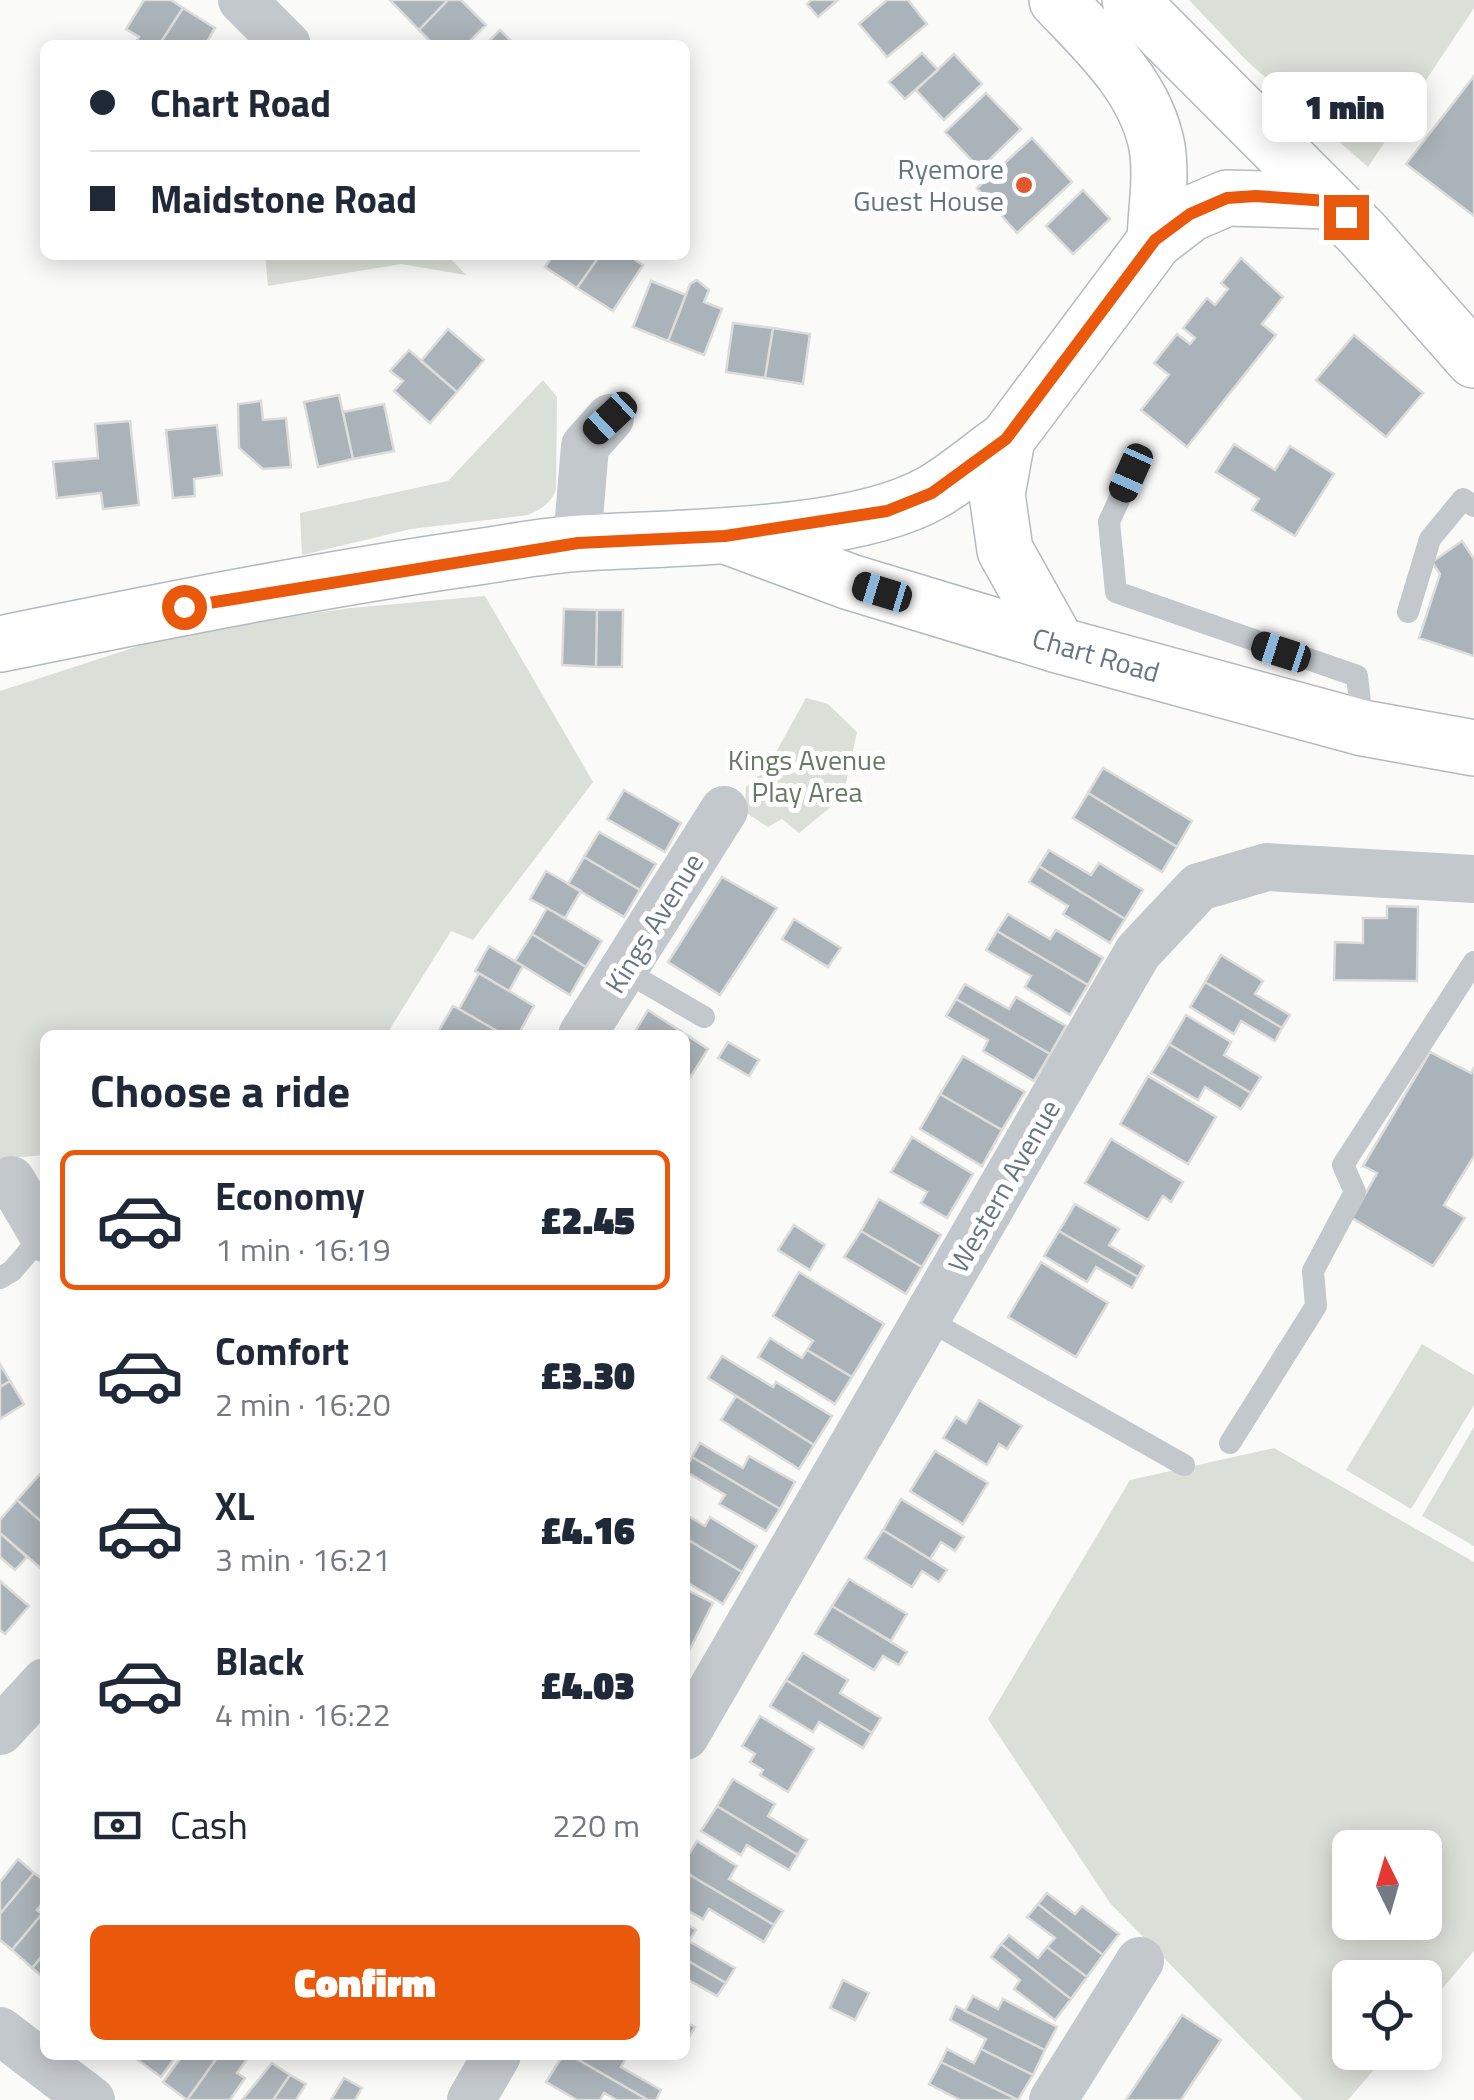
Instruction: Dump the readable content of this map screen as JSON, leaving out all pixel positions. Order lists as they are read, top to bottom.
{
  "streets": {
    "main road": ["Chart Road"],
    "street": ["Kings Avenue", "Western Avenue"]
  },
  "parks": ["Kings Avenue Play Area"],
  "places": ["Ryemore Guest House"],
  "north": "top",
  "page": {
    "banner": ["Chart Road", "Maidstone Road"],
    "bubble": "1 min",
    "heading": "Choose a ride",
    "list": [
      {
        "name": "Economy",
        "note": "1 min · 16:19",
        "value": "£2.45"
      },
      {
        "name": "Comfort",
        "note": "2 min · 16:20",
        "value": "£3.30"
      },
      {
        "name": "XL",
        "note": "3 min · 16:21",
        "value": "£4.16"
      },
      {
        "name": "Black",
        "note": "4 min · 16:22",
        "value": "£4.03"
      }
    ],
    "pay": ["Cash", "220 m"],
    "buttons": "Confirm"
  }
}
